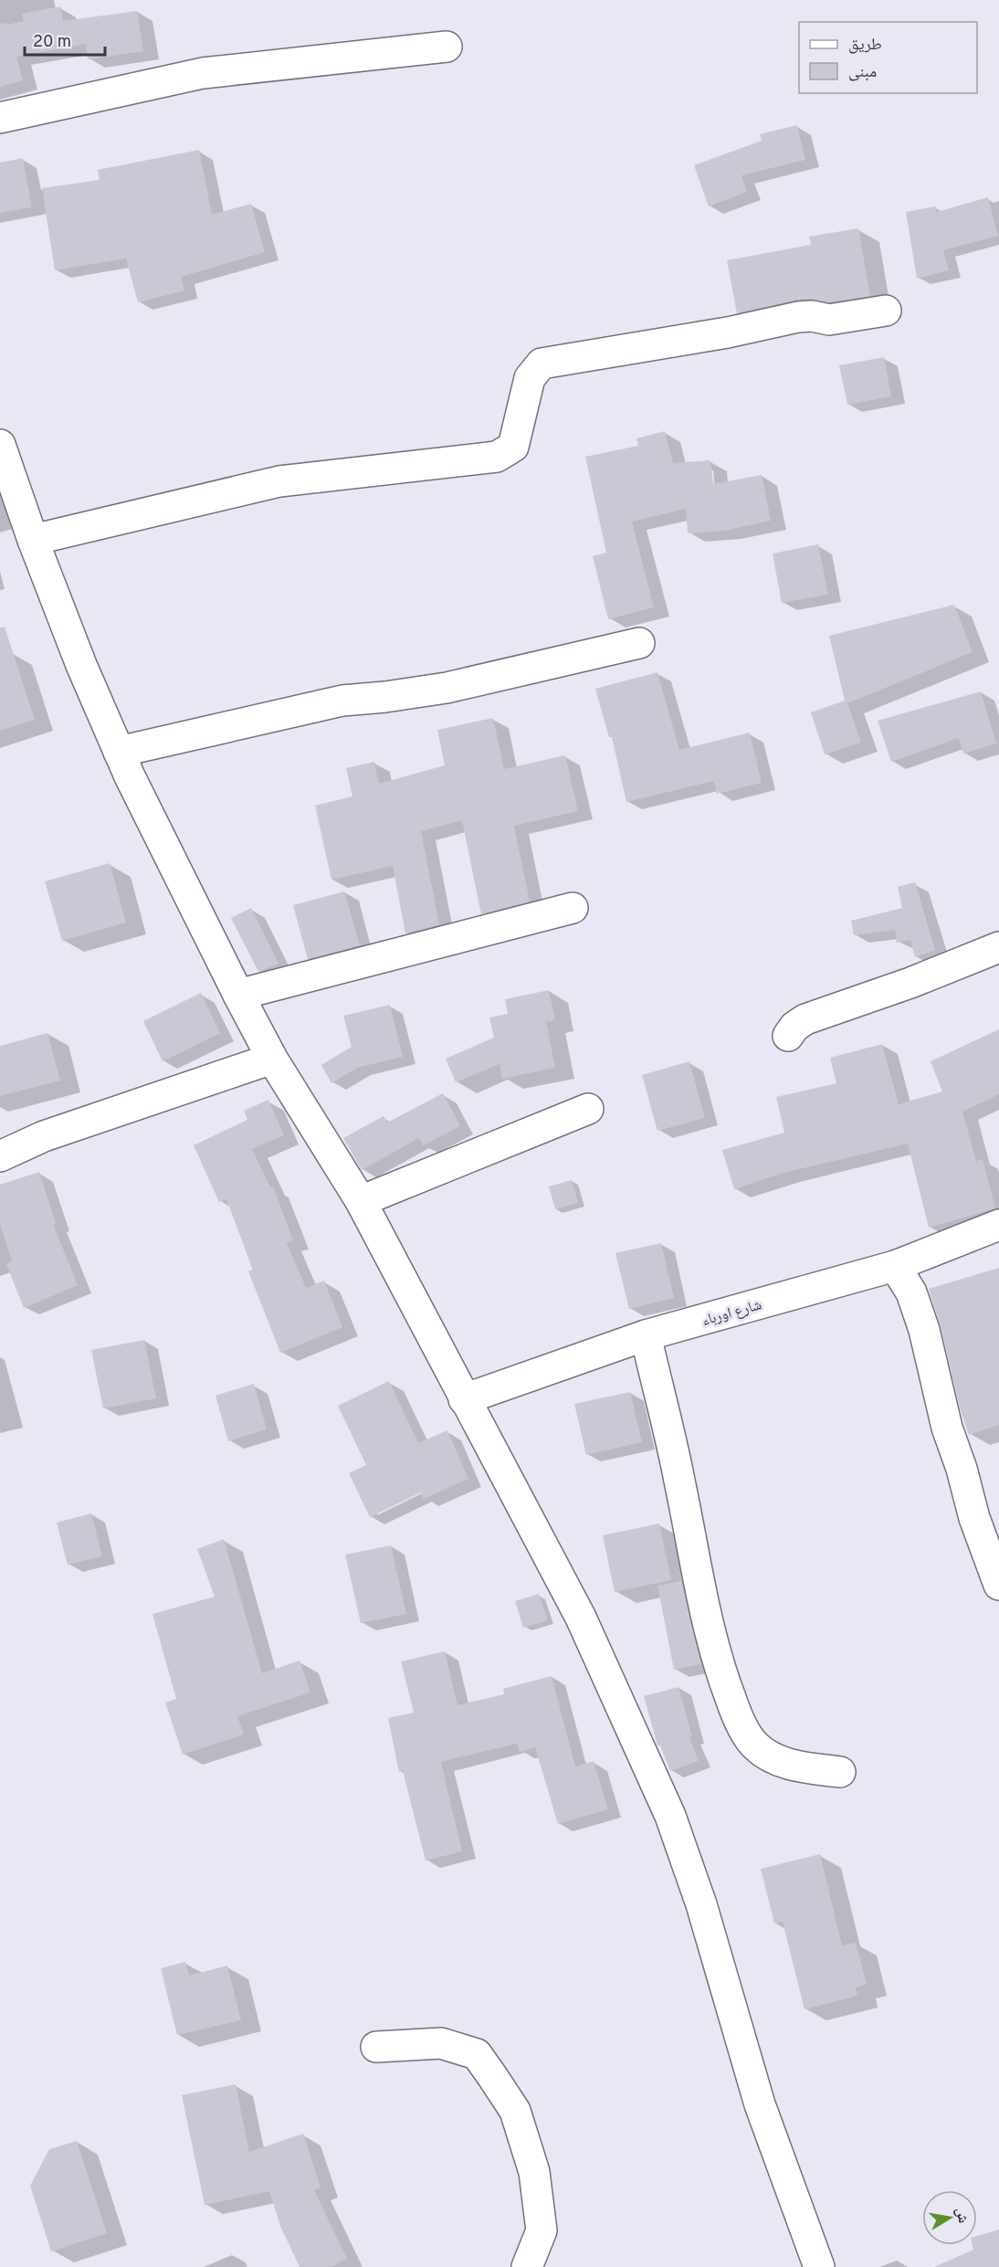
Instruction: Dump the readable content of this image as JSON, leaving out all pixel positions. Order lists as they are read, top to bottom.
{
  "streets": {
    "street": ["شارع اورباء"]
  },
  "legend": ["طريق", "مبنى"],
  "scale_bar": "20 m",
  "north": "right"
}
